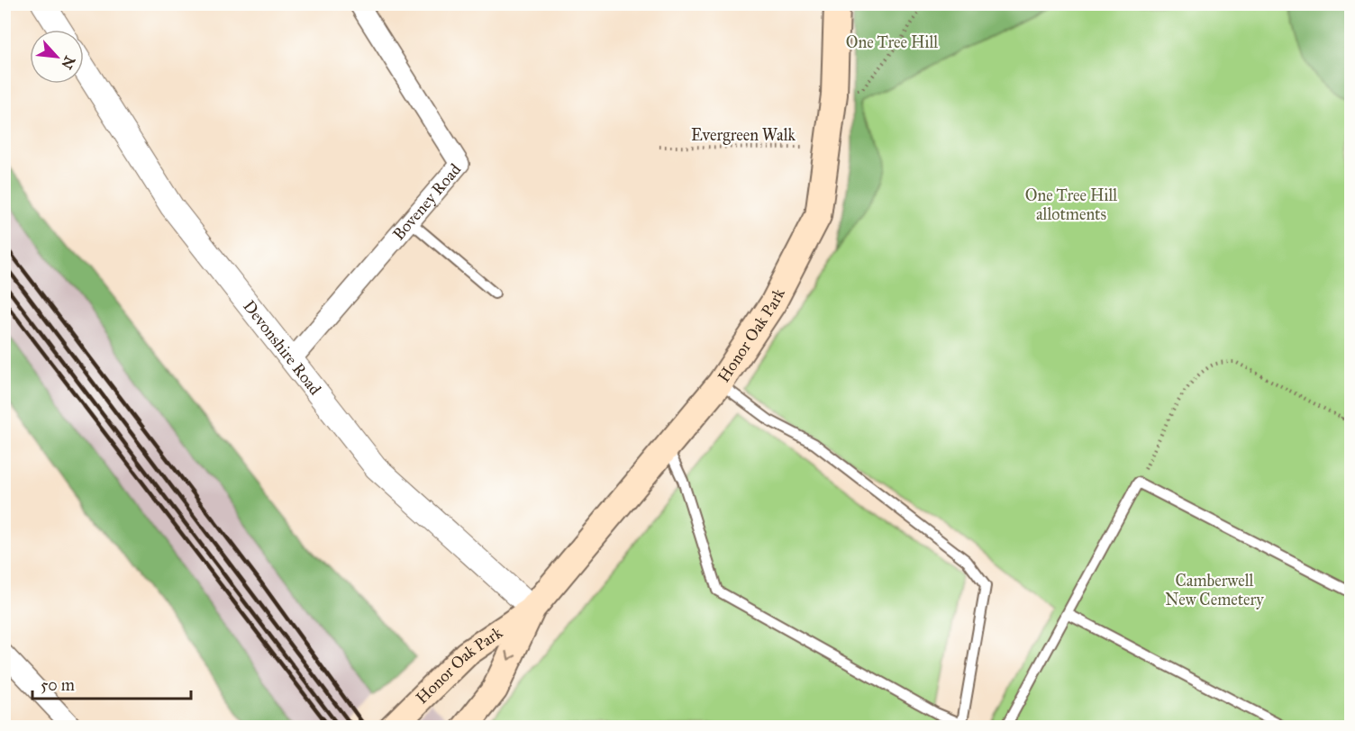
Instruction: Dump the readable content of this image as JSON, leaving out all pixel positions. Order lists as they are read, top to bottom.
{
  "streets": {
    "main road": ["Honor Oak Park"],
    "street": ["Boveney Road", "Devonshire Road"],
    "path": ["Evergreen Walk"]
  },
  "crossings": [
    ["Evergreen Walk", "Honor Oak Park"],
    ["Boveney Road", "Devonshire Road"],
    ["Honor Oak Park", "Devonshire Road"]
  ],
  "parks": ["One Tree Hill", "One Tree Hill allotments", "Camberwell New Cemetery"],
  "scale_bar": "50 m",
  "north": "bottom right"
}
